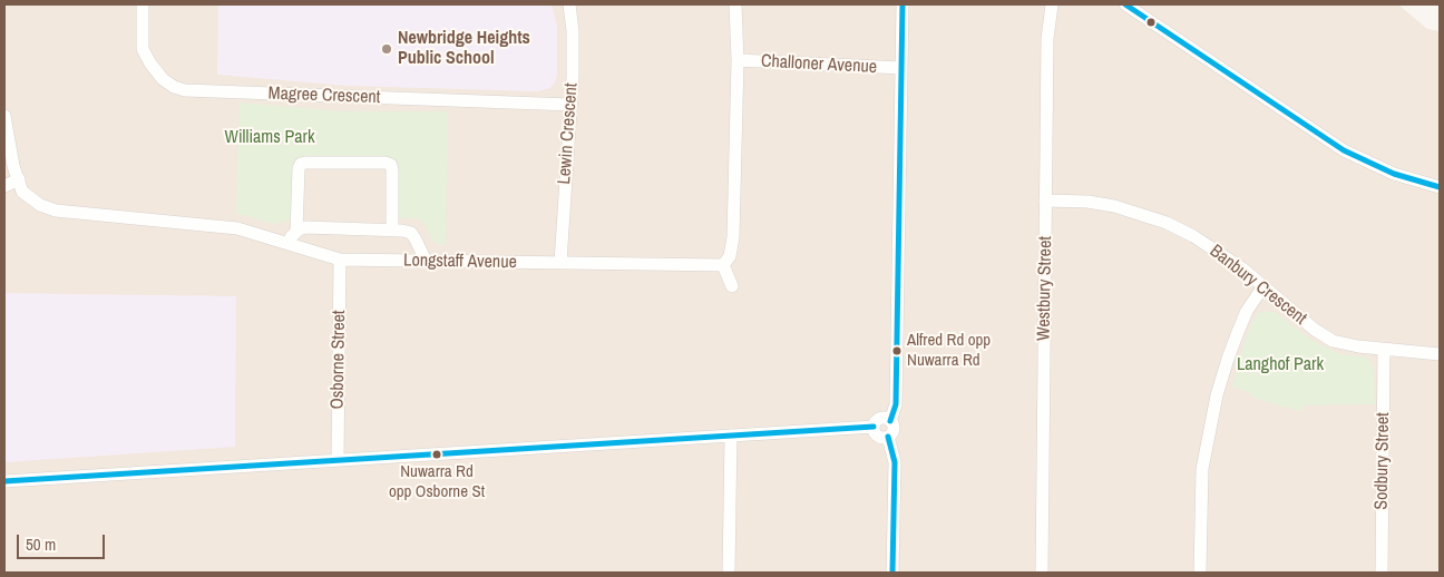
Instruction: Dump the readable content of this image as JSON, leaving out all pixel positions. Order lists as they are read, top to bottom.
{
  "streets": {
    "street": [
      "Challoner Avenue",
      "Magree Crescent",
      "Lewin Crescent",
      "Longstaff Avenue",
      "Banbury Crescent",
      "Westbury Street",
      "Osborne Street",
      "Sodbury Street"
    ]
  },
  "crossings": [
    ["Magree Crescent", "Lewin Crescent"],
    ["Lewin Crescent", "Longstaff Avenue"],
    ["Longstaff Avenue", "Osborne Street"],
    ["Banbury Crescent", "Westbury Street"],
    ["Banbury Crescent", "Sodbury Street"]
  ],
  "parks": ["Williams Park", "Langhof Park"],
  "places": ["Newbridge Heights Public School", "Alfred Rd opp Nuwarra Rd", "Nuwarra Rd opp Osborne St"],
  "scale_bar": "50 m"
}
